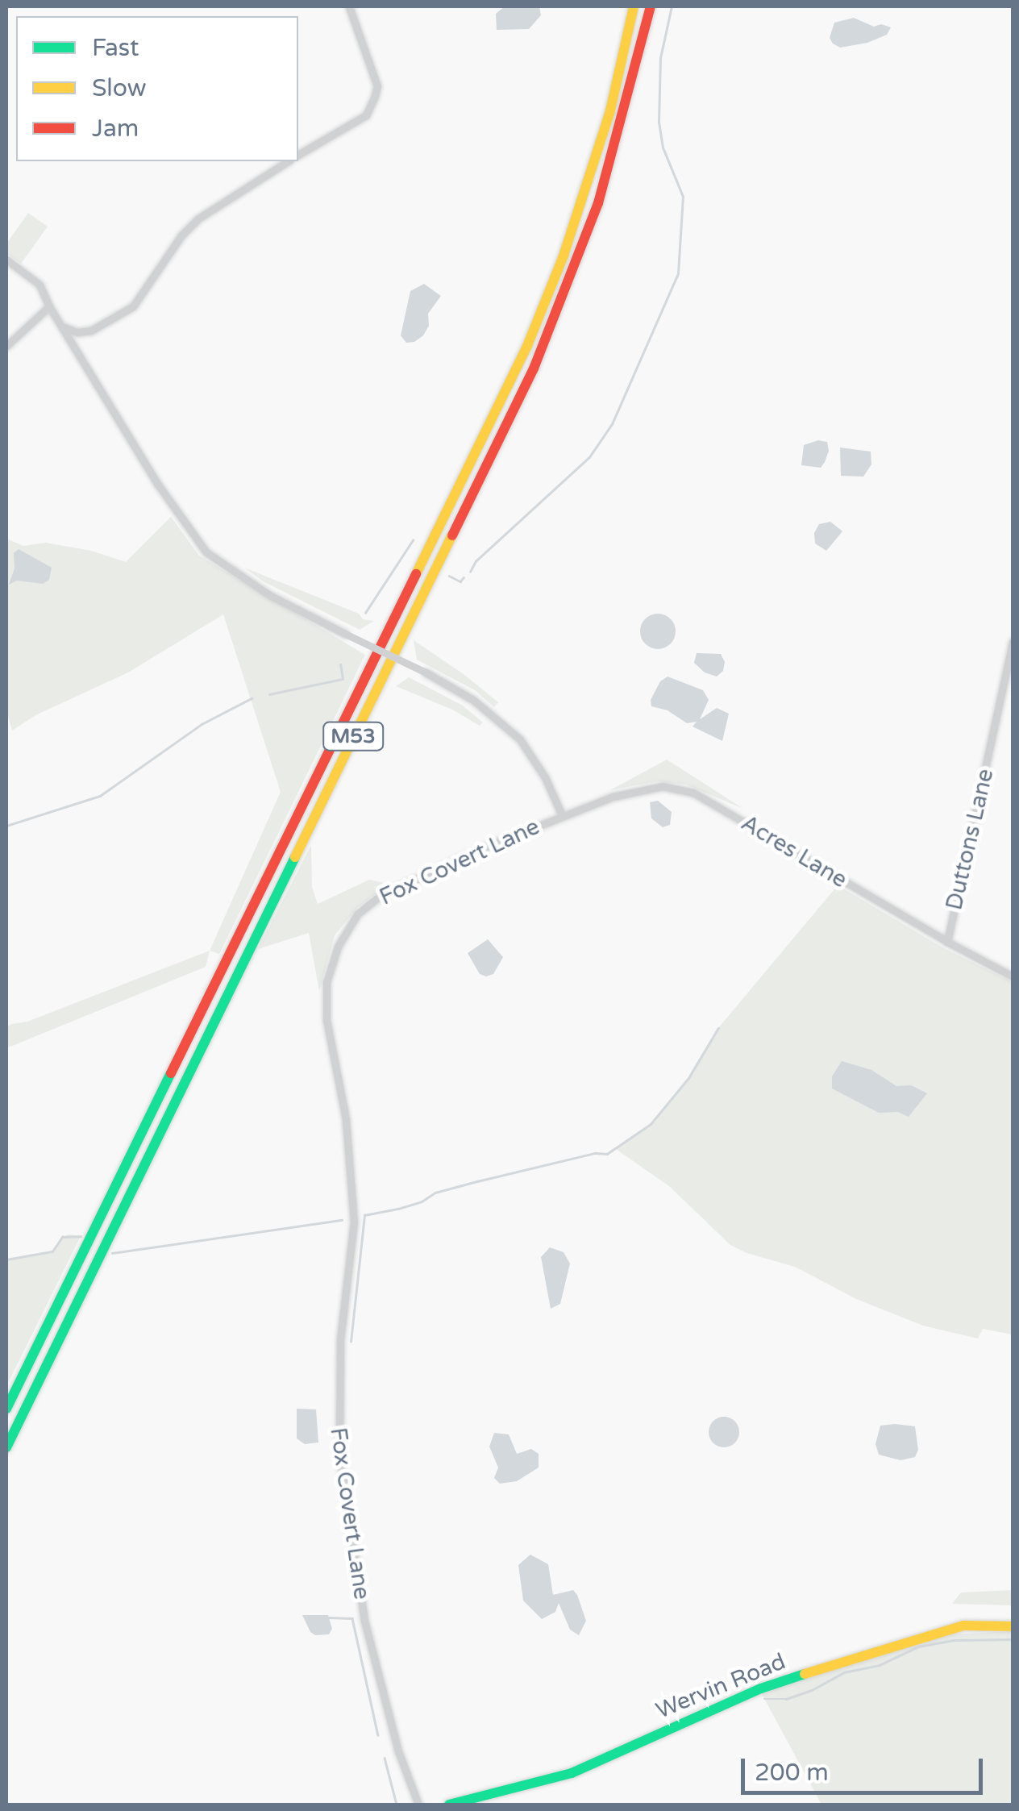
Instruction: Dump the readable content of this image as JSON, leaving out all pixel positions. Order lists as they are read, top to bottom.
{
  "streets": {
    "main road": ["M53", "Wervin Road"],
    "street": ["Duttons Lane", "Acres Lane", "Fox Covert Lane"]
  },
  "crossings": [
    ["Duttons Lane", "Acres Lane"],
    ["Acres Lane", "Fox Covert Lane"]
  ],
  "legend": ["Fast", "Slow", "Jam"],
  "scale_bar": "200 m"
}
